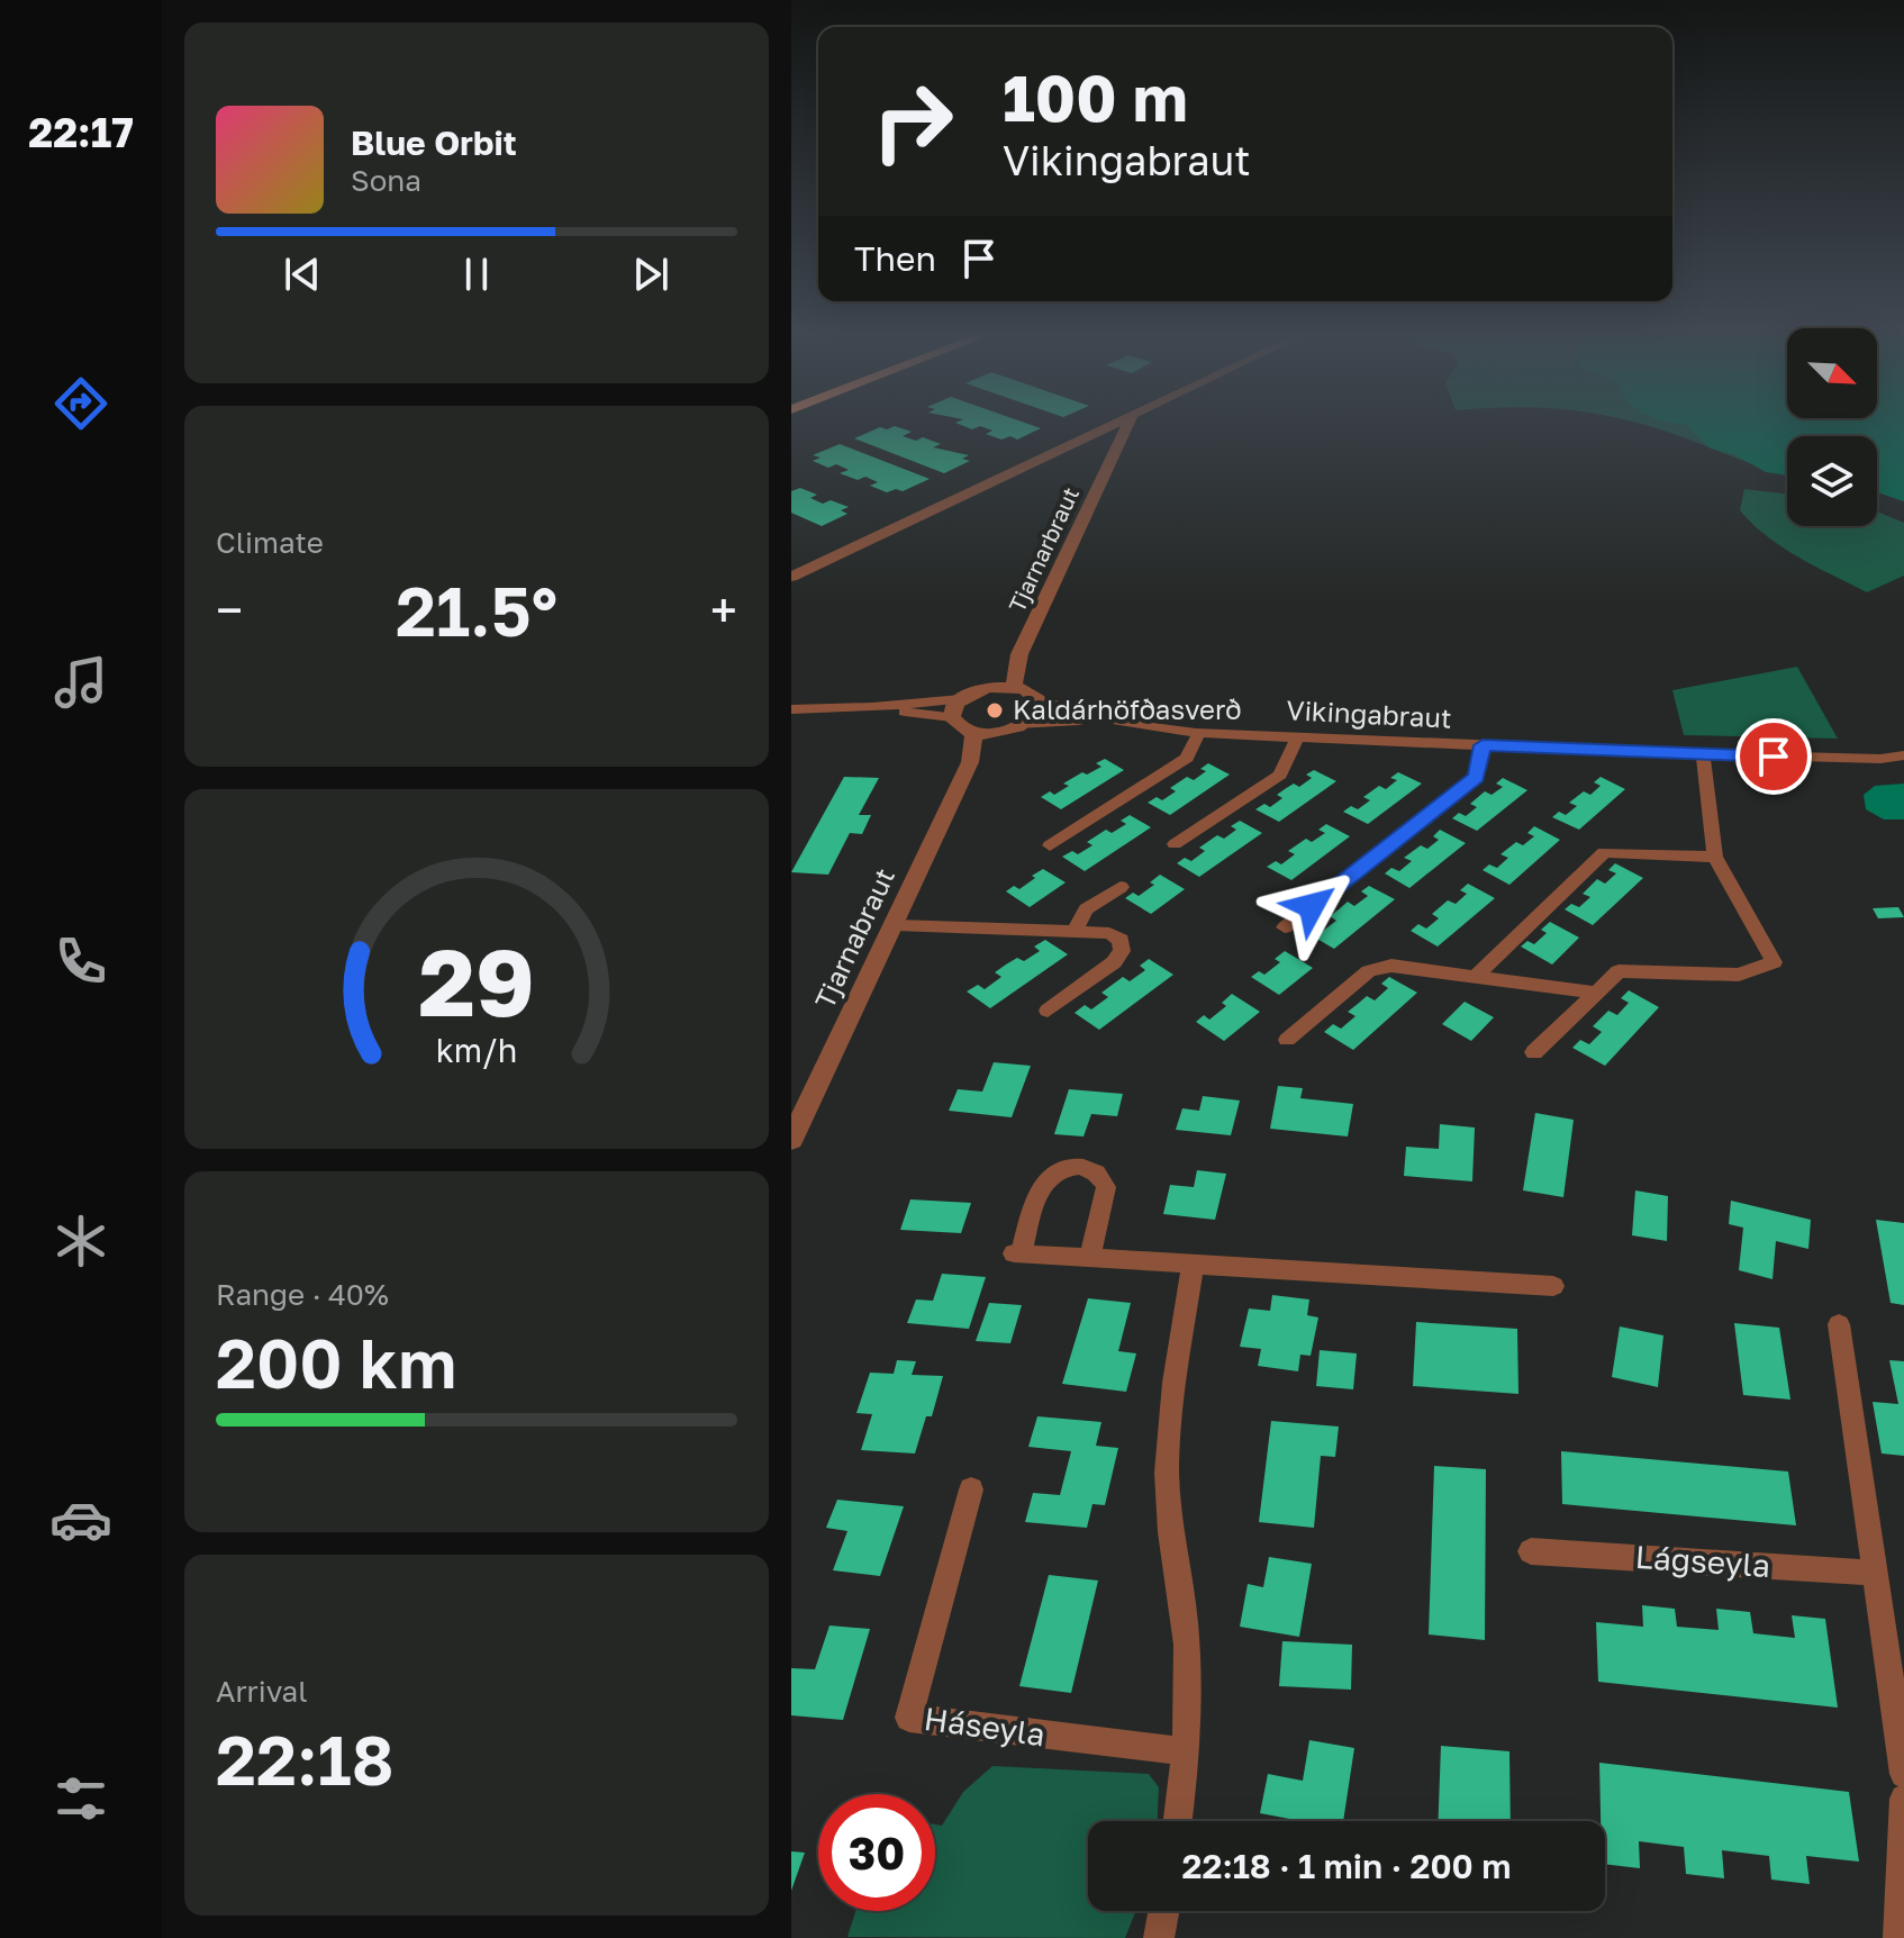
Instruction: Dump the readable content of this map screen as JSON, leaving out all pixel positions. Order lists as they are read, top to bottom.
{
  "streets": {
    "street": [
      "Tjarnarbraut",
      "Vikingabraut",
      "Tjarnabraut",
      "Lágseyla",
      "Háseyla"
    ]
  },
  "places": ["Kaldárhöfðasverð"],
  "north": "bottom right",
  "page": {
    "tabs": "22:17",
    "turn": ["100 m", "Vikingabraut"],
    "song": ["Blue Orbit", "Sona"],
    "then": "Then",
    "tile": [
      "Climate",
      ["Range · 40%", "200 km"],
      ["Arrival", "22:18"]
    ],
    "heat": ["−", "21.5°", "+"],
    "limit": "30",
    "trip": "22:18 · 1 min · 200 m",
    "gauge": ["29", "km/h"]
  }
}
